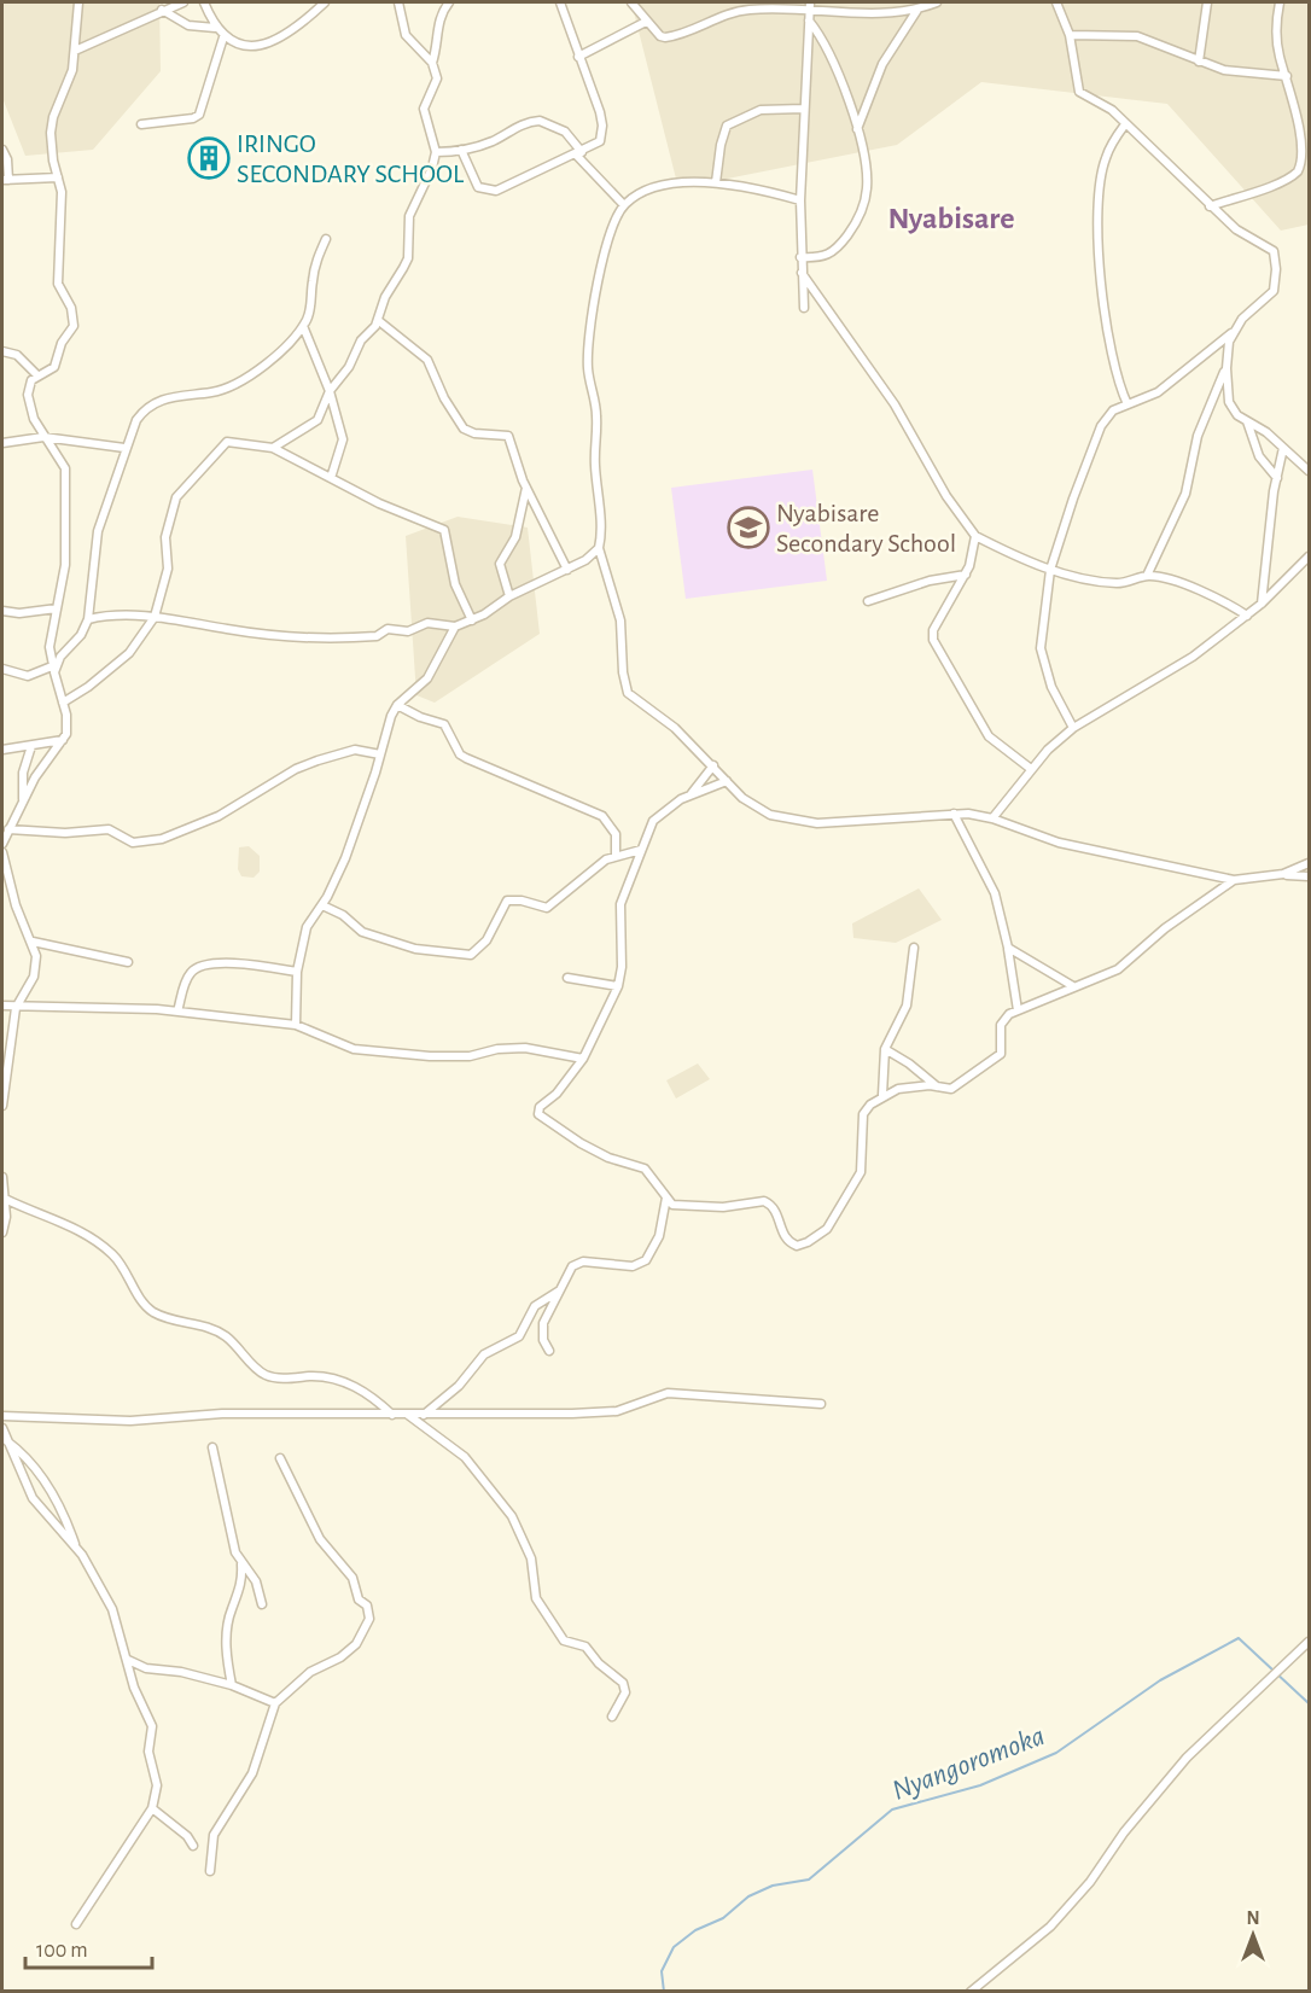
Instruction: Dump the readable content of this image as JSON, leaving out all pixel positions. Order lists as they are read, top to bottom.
{
  "districts": ["Nyabisare"],
  "water": ["Nyangoromoka"],
  "places": {
    "building": ["IRINGO SECONDARY SCHOOL"],
    "school or university": ["Nyabisare Secondary School"]
  },
  "scale_bar": "100 m",
  "north": "top"
}
